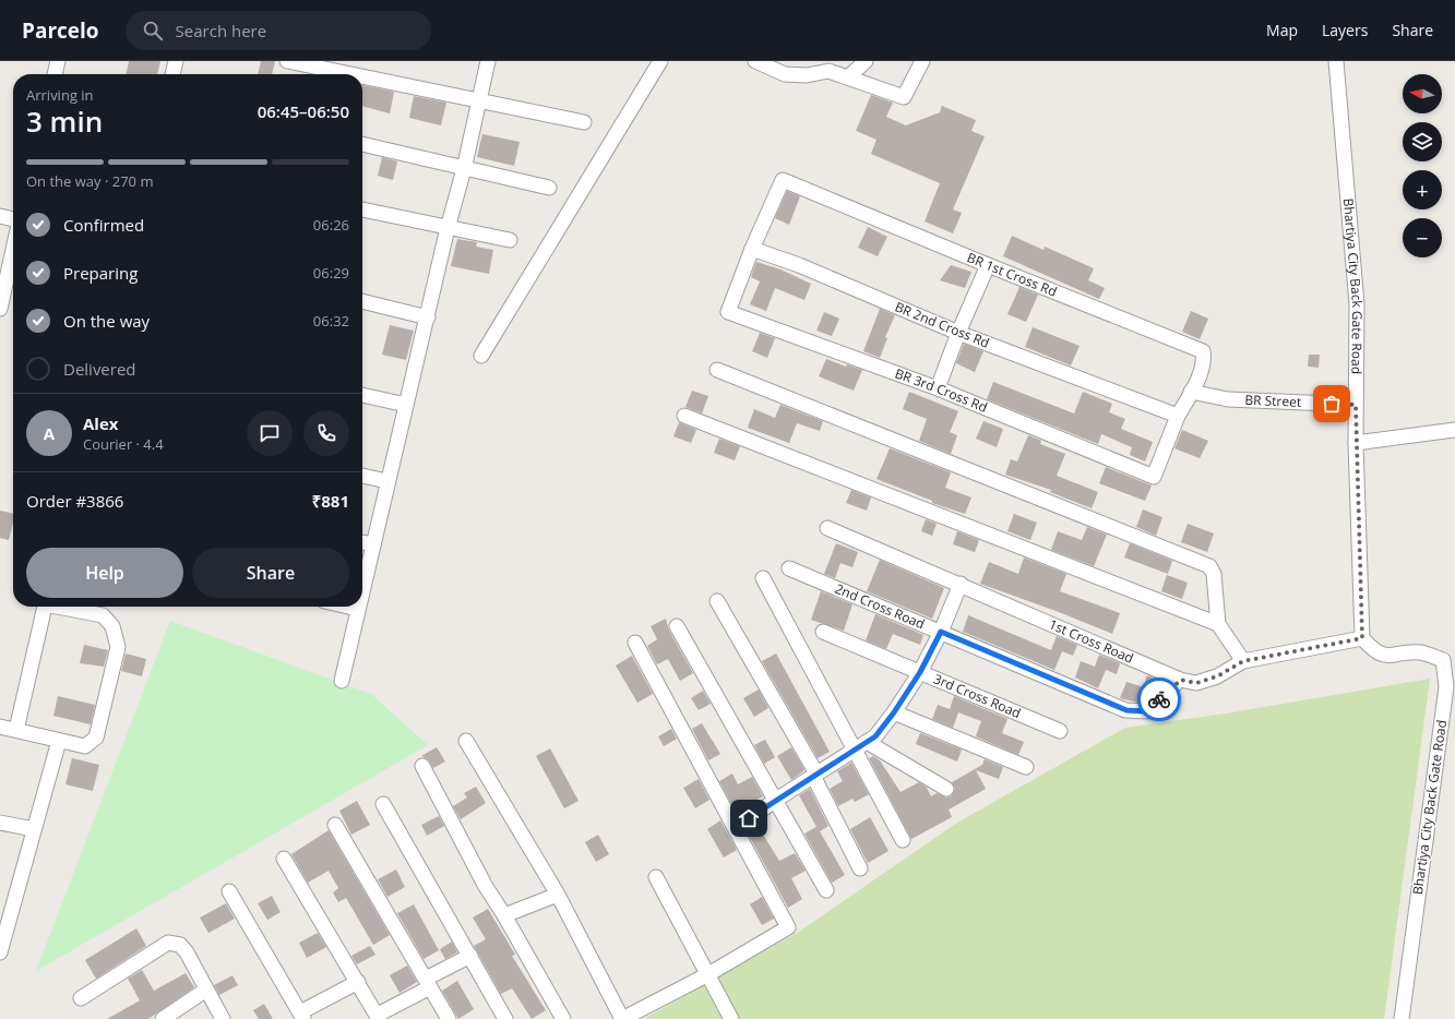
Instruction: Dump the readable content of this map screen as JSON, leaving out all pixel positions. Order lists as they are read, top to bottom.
{
  "streets": {
    "street": [
      "BR 1st Cross Rd",
      "Bhartiya City Back Gate Road",
      "BR 2nd Cross Rd",
      "BR 3rd Cross Rd",
      "BR Street",
      "2nd Cross Road",
      "1st Cross Road",
      "3rd Cross Road"
    ]
  },
  "crossings": [
    ["BR 1st Cross Rd", "BR 2nd Cross Rd"],
    ["BR 1st Cross Rd", "BR 3rd Cross Rd"],
    ["BR 1st Cross Rd", "BR Street"],
    ["Bhartiya City Back Gate Road", "BR Street"],
    ["Bhartiya City Back Gate Road", "1st Cross Road"],
    ["BR 2nd Cross Rd", "BR 3rd Cross Rd"],
    ["2nd Cross Road", "1st Cross Road"]
  ],
  "north": "left",
  "page": {
    "header": "Parcelo",
    "search": "Search here",
    "nav": ["Map", "Layers", "Share"],
    "map_buttons": ["+", "−"],
    "heading": ["3 min", "Arriving in", "06:45–06:50"],
    "panel": [
      "Alex",
      "Courier · 4.4",
      "Order #3866",
      "₹881"
    ],
    "bar": "On the way · 270 m",
    "list": [
      ["Confirmed", "06:26"],
      ["Preparing", "06:29"],
      ["On the way", "06:32"],
      "Delivered"
    ],
    "round": "A",
    "buttons": ["Help", "Share"]
  }
}
